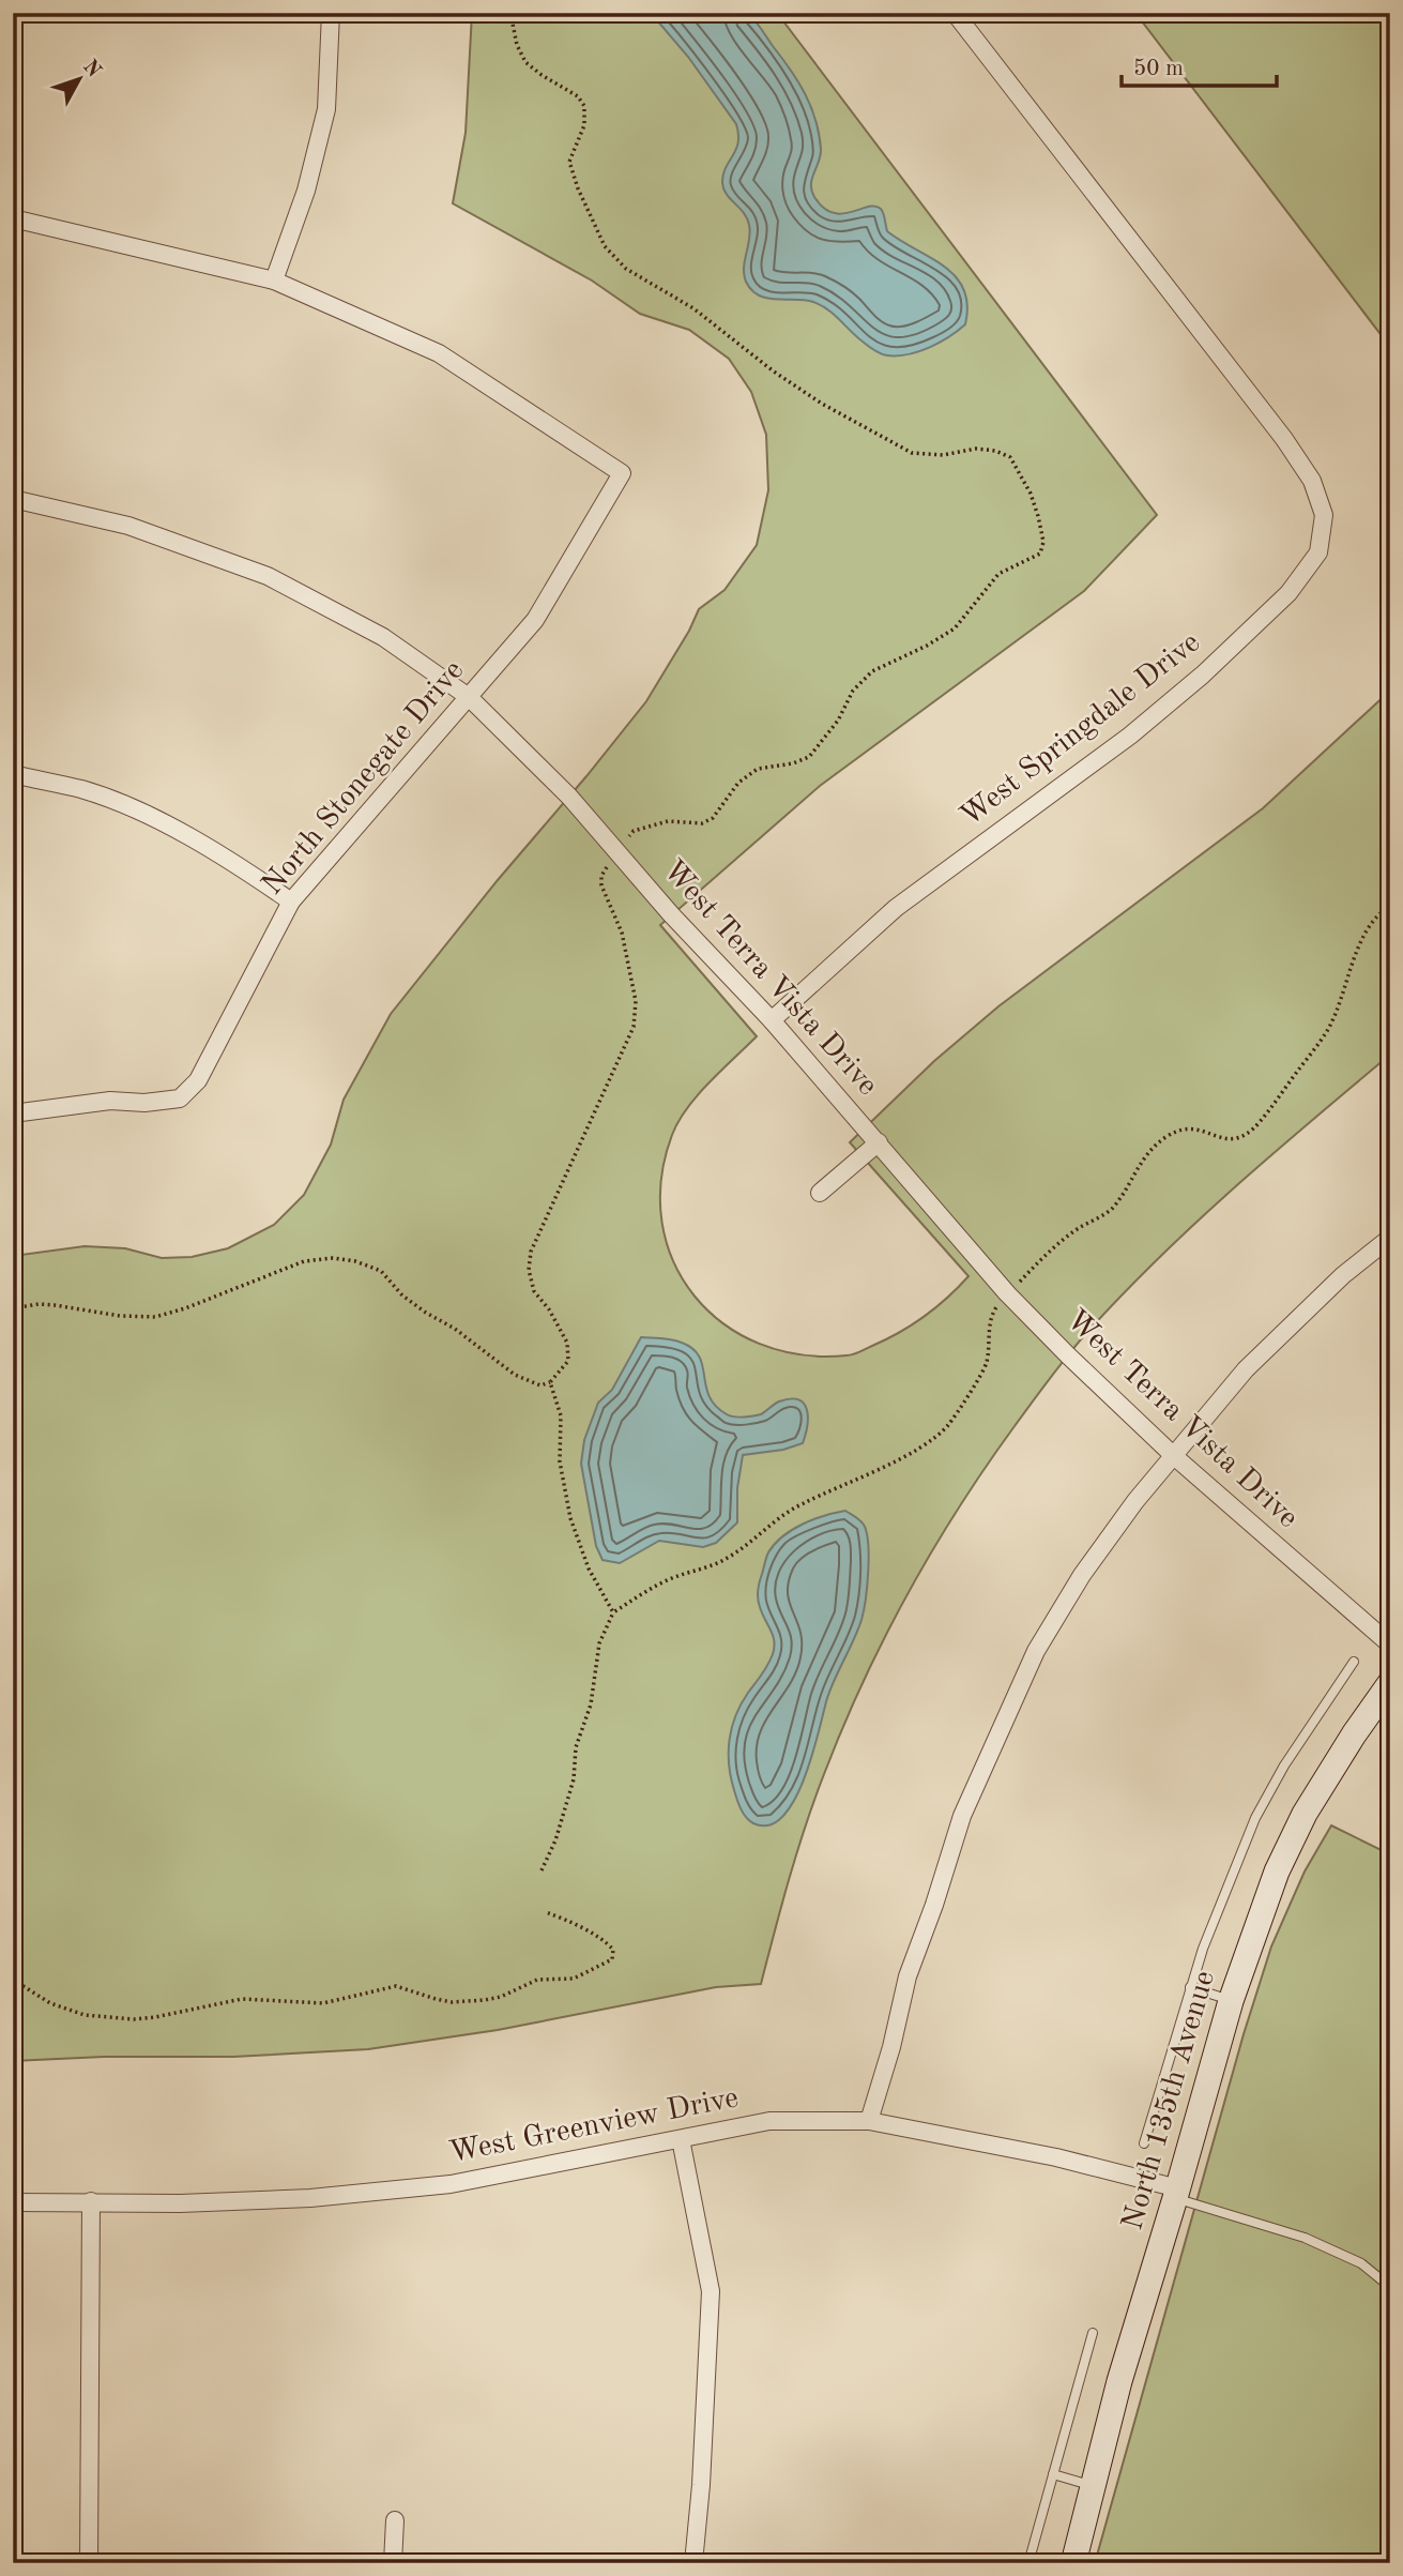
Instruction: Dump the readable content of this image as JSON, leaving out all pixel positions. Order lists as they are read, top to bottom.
{
  "streets": {
    "street": [
      "West Springdale Drive",
      "North Stonegate Drive",
      "West Terra Vista Drive",
      "North 135th Avenue",
      "West Greenview Drive"
    ]
  },
  "crossings": [
    ["West Springdale Drive", "West Terra Vista Drive"],
    ["North Stonegate Drive", "West Terra Vista Drive"],
    ["North 135th Avenue", "West Greenview Drive"]
  ],
  "scale_bar": "50 m",
  "north": "top right"
}
